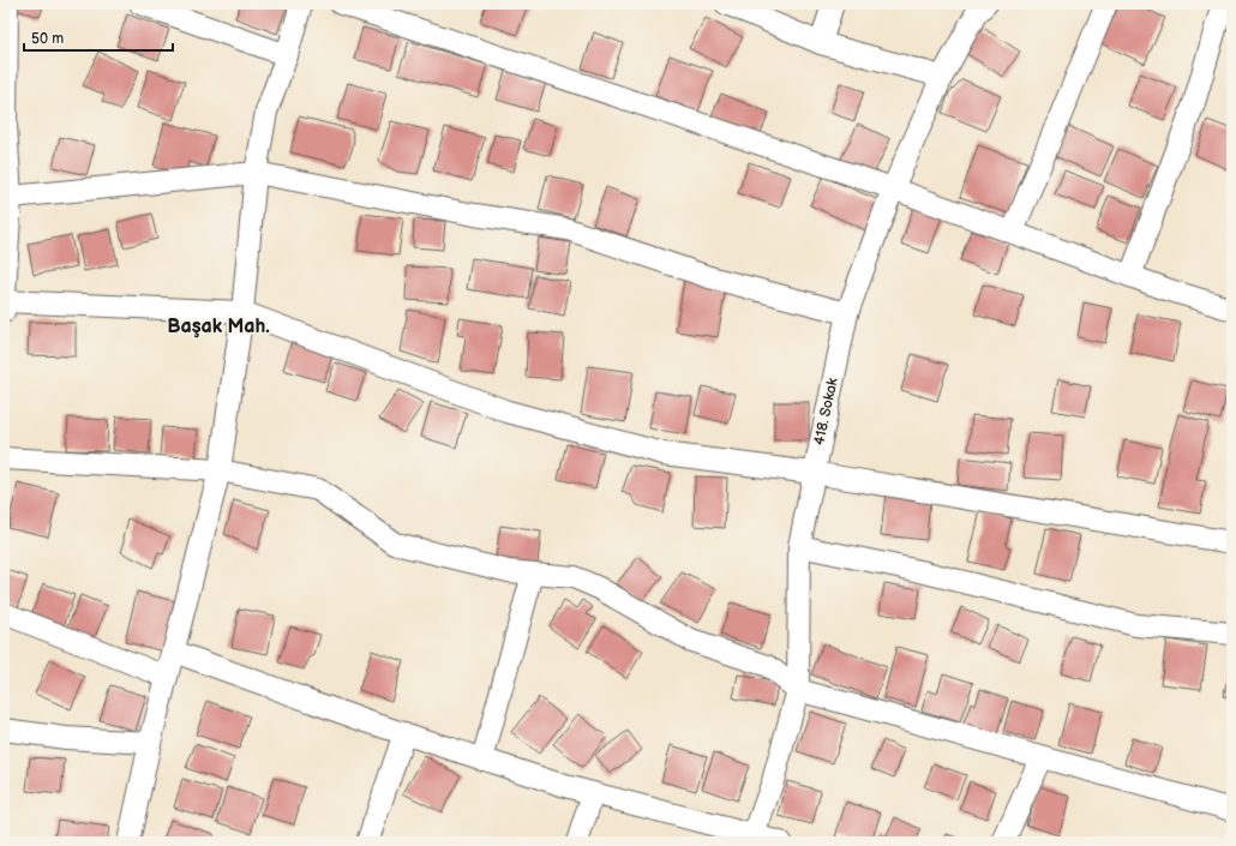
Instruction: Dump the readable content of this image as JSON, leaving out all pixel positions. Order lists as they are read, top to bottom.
{
  "streets": {
    "street": ["418. Sokak"]
  },
  "districts": ["Başak Mah."],
  "scale_bar": "50 m"
}
